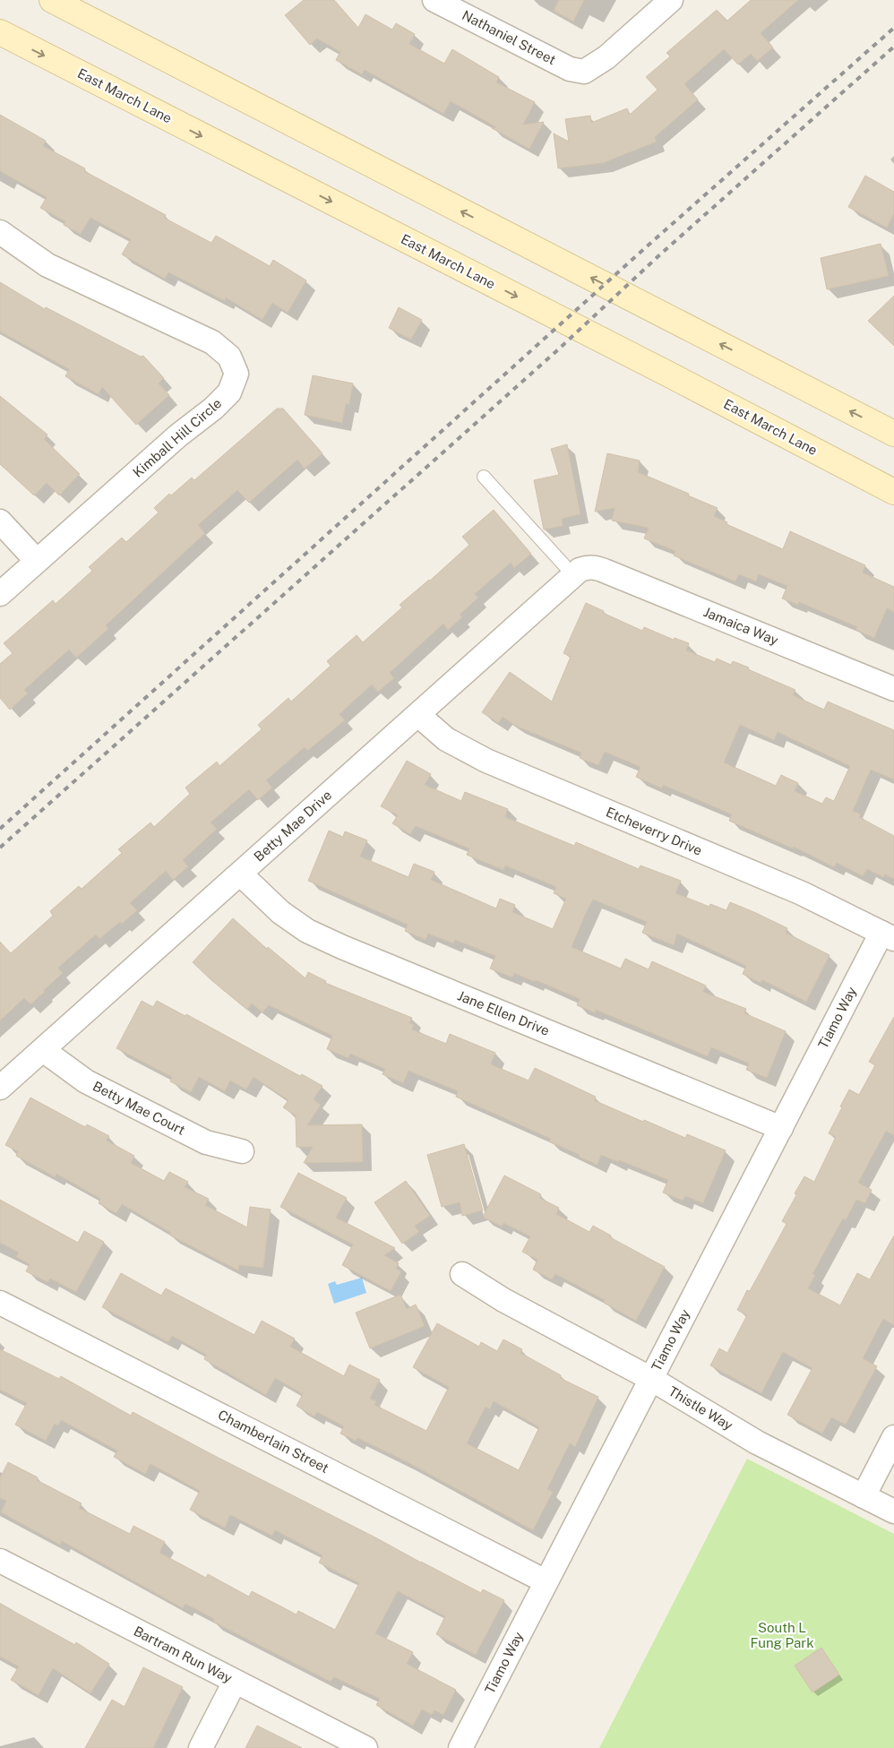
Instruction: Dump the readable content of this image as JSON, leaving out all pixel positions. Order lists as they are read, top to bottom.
{
  "streets": {
    "main road": ["East March Lane"],
    "street": [
      "Nathaniel Street",
      "Kimball Hill Circle",
      "Jamaica Way",
      "Betty Mae Drive",
      "Etcheverry Drive",
      "Jane Ellen Drive",
      "Tiamo Way",
      "Betty Mae Court",
      "Thistle Way",
      "Chamberlain Street",
      "Bartram Run Way"
    ]
  },
  "crossings": [
    ["Jamaica Way", "Betty Mae Drive"],
    ["Betty Mae Drive", "Etcheverry Drive"],
    ["Betty Mae Drive", "Jane Ellen Drive"],
    ["Betty Mae Drive", "Betty Mae Court"],
    ["Etcheverry Drive", "Tiamo Way"],
    ["Jane Ellen Drive", "Tiamo Way"],
    ["Tiamo Way", "Thistle Way"],
    ["Tiamo Way", "Chamberlain Street"]
  ],
  "parks": ["South L Fung Park"]
}
